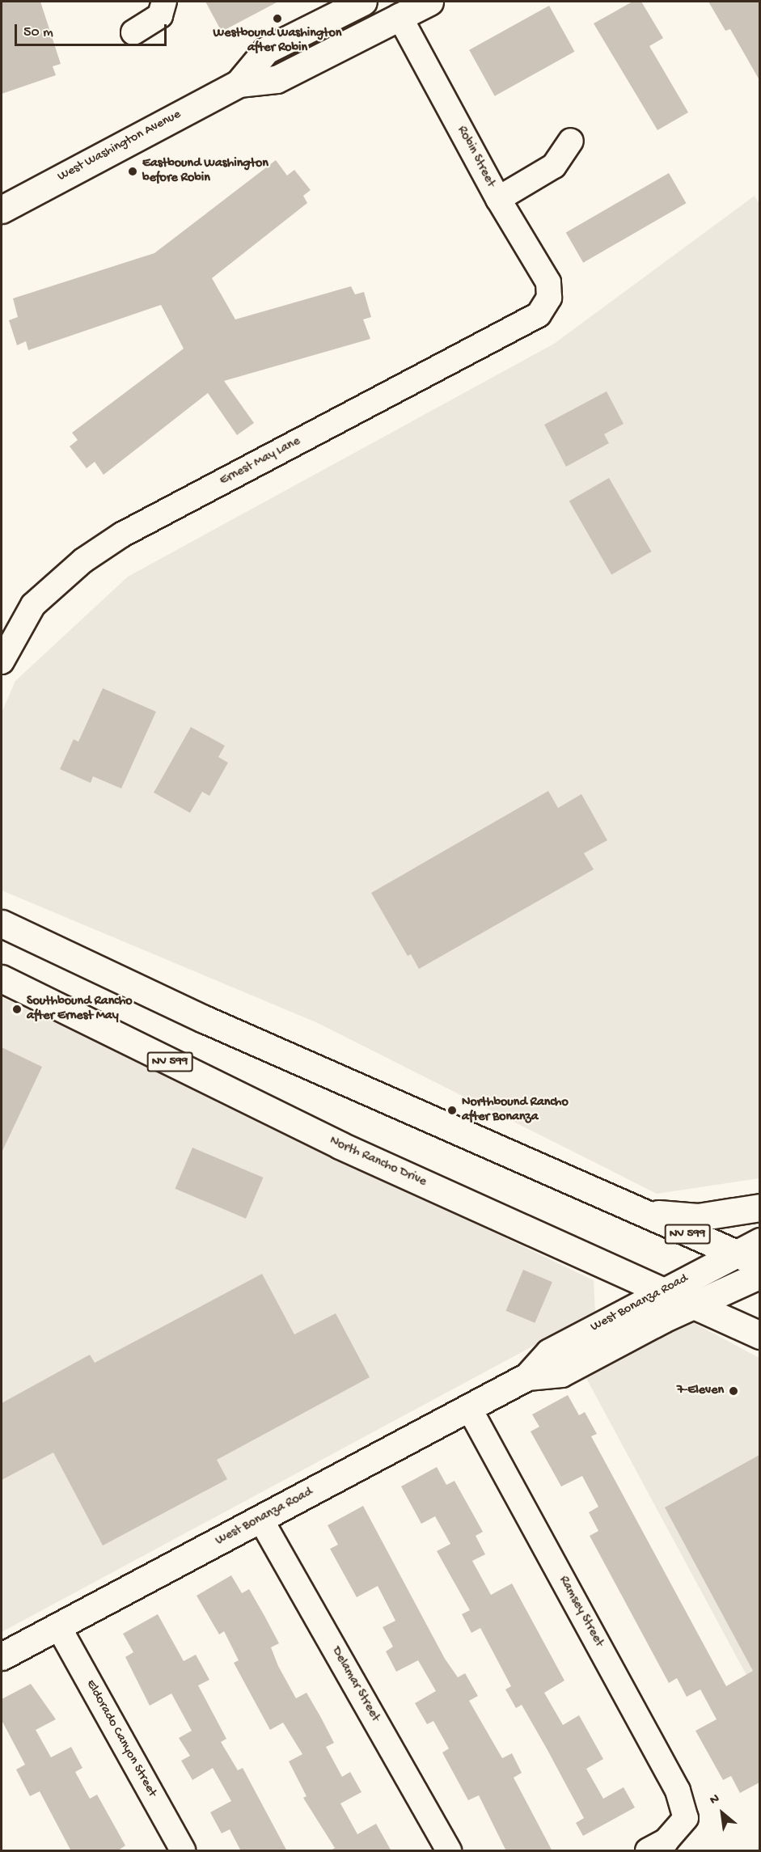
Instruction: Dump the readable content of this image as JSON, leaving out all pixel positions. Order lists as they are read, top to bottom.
{
  "streets": {
    "main road": [
      "West Washington Avenue",
      "NV 599",
      "North Rancho Drive",
      "West Bonanza Road"
    ],
    "street": [
      "Robin Street",
      "Ernest May Lane",
      "Ramsey Street",
      "Delamar Street",
      "Eldorado Canyon Street"
    ]
  },
  "crossings": [
    ["West Washington Avenue", "Robin Street"],
    ["Robin Street", "Ernest May Lane"],
    ["NV 599", "West Bonanza Road"],
    ["North Rancho Drive", "West Bonanza Road"],
    ["West Bonanza Road", "Ramsey Street"],
    ["West Bonanza Road", "Delamar Street"],
    ["West Bonanza Road", "Eldorado Canyon Street"]
  ],
  "places": [
    "Westbound Washington after Robin",
    "Eastbound Washington before Robin",
    "Southbound Rancho after Ernest May",
    "Northbound Rancho after Bonanza",
    "7-Eleven"
  ],
  "scale_bar": "50 m",
  "north": "top left"
}
